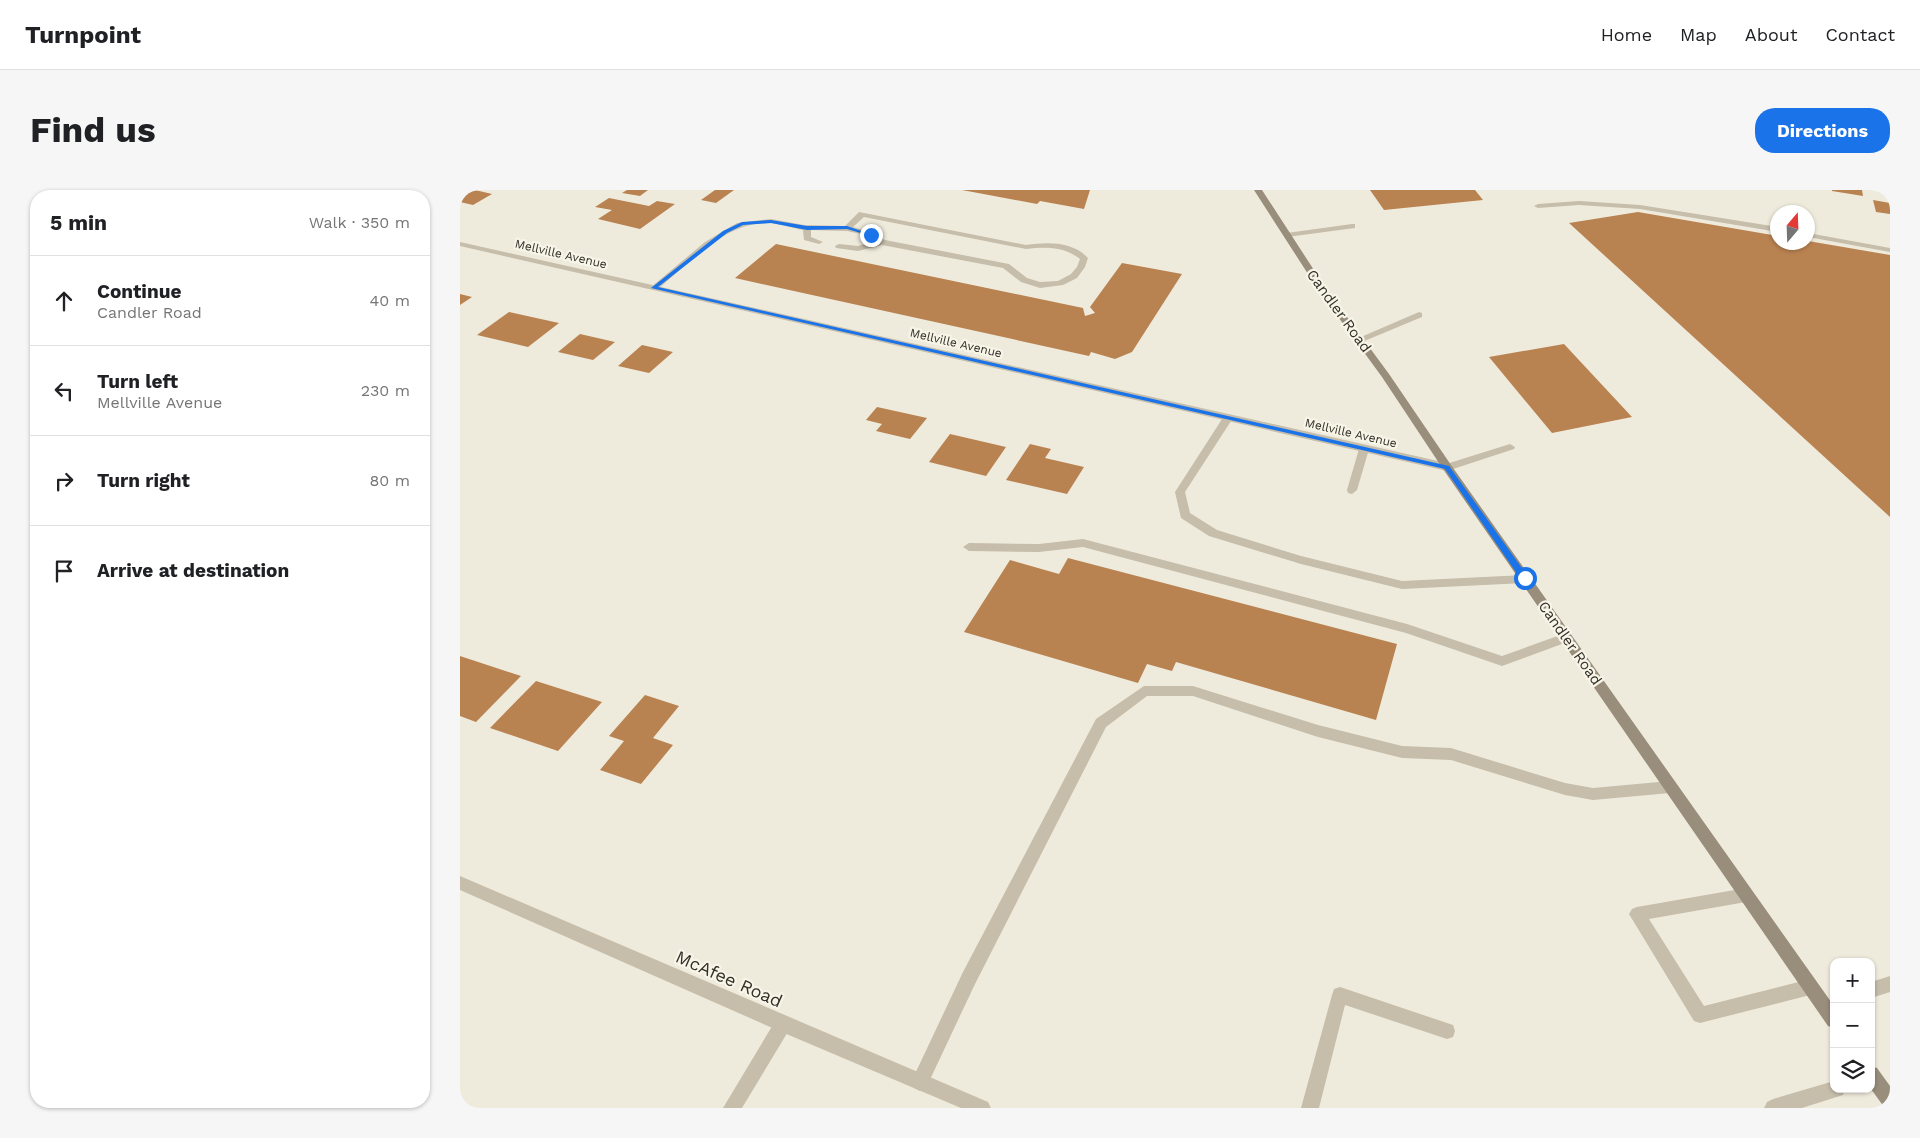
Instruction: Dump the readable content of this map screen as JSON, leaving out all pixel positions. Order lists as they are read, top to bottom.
{
  "streets": {
    "main road": ["Candler Road"],
    "street": ["Mellville Avenue", "McAfee Road"]
  },
  "crossings": [
    ["Mellville Avenue", "Candler Road"]
  ],
  "north": "top",
  "page": {
    "header": "Turnpoint",
    "nav": [
      "Home",
      "Map",
      "About",
      "Contact"
    ],
    "buttons": "Directions",
    "title": "Find us",
    "heading": ["5 min", "Walk · 350 m"],
    "list": [
      ["Continue", "Candler Road", "40 m"],
      ["Turn left", "Mellville Avenue", "230 m"],
      ["Turn right", "80 m"],
      "Arrive at destination"
    ],
    "map_buttons": ["+", "−"]
  }
}
